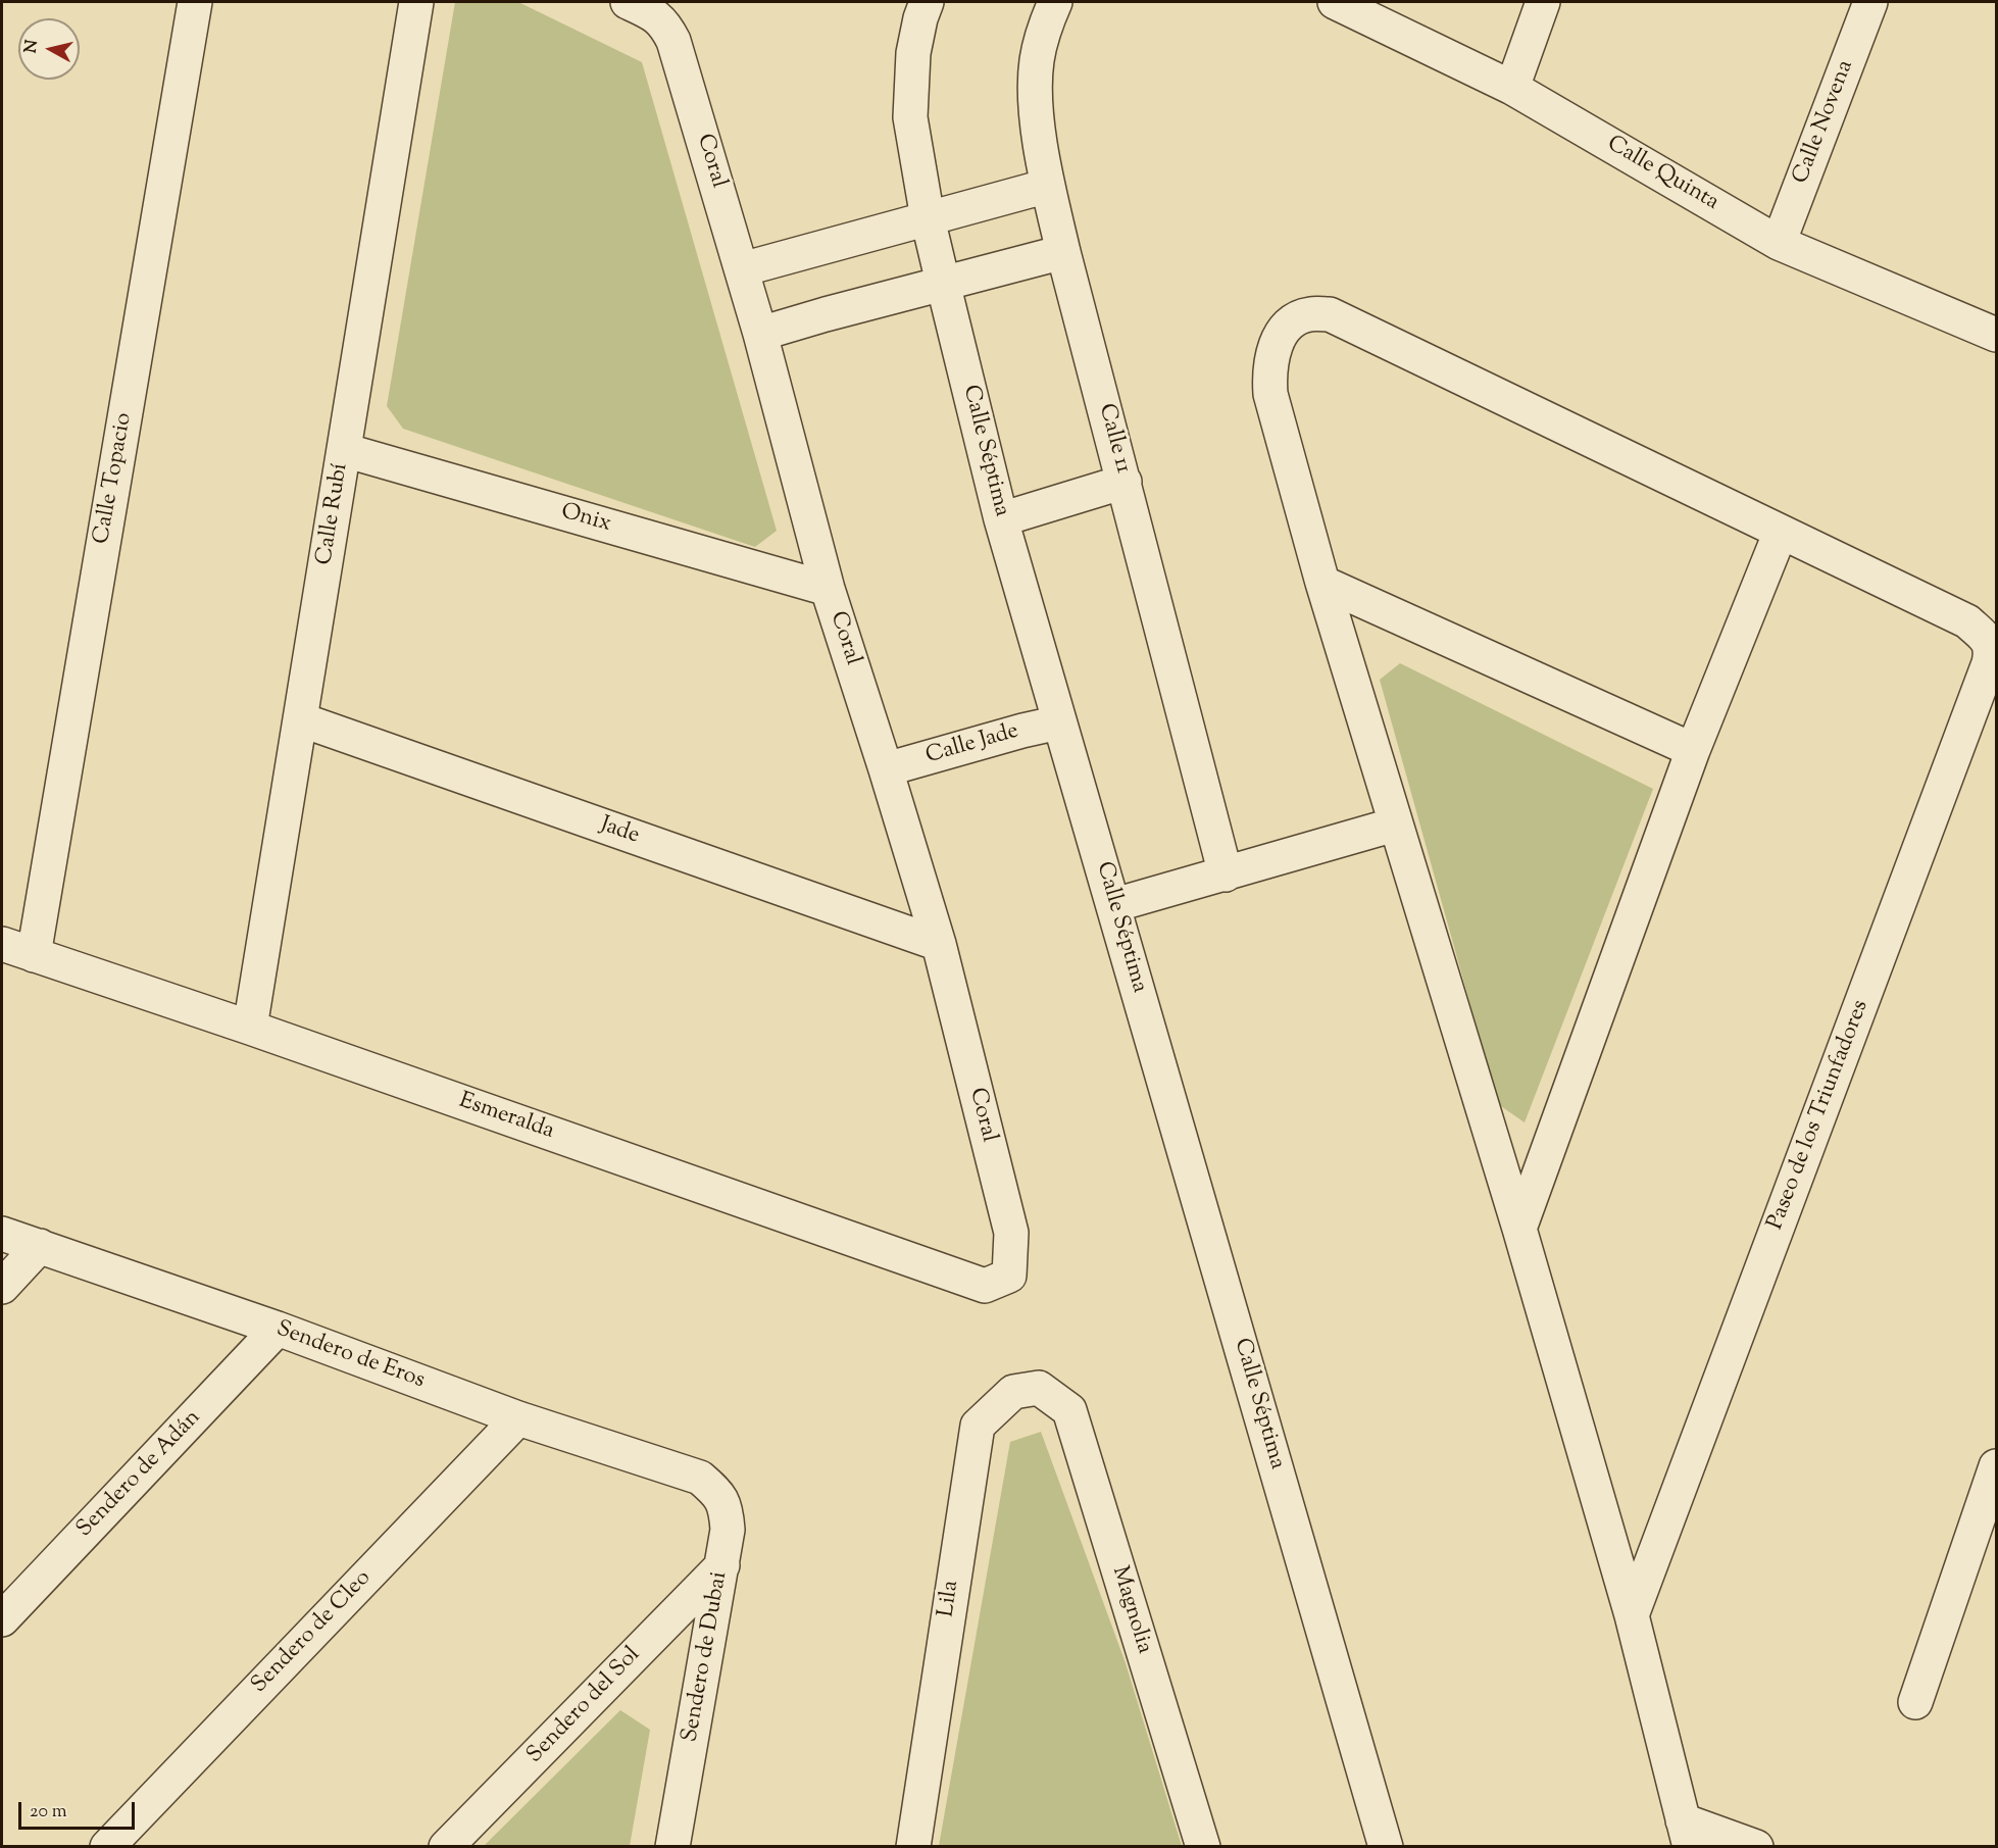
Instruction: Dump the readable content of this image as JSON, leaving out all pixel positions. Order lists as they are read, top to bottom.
{
  "streets": {
    "street": [
      "Calle Novena",
      "Coral",
      "Calle Quinta",
      "Calle 11",
      "Calle Séptima",
      "Calle Topacio",
      "Calle Rubí",
      "Onix",
      "Calle Jade",
      "Jade",
      "Paseo de los Triunfadores",
      "Esmeralda",
      "Sendero de Eros",
      "Sendero de Adán",
      "Lila",
      "Magnolia",
      "Sendero de Cleo",
      "Sendero de Dubai",
      "Sendero del Sol"
    ]
  },
  "crossings": [
    ["Calle Novena", "Calle Quinta"],
    ["Coral", "Onix"],
    ["Coral", "Calle Jade"],
    ["Coral", "Jade"],
    ["Coral", "Esmeralda"],
    ["Calle Séptima", "Calle Jade"],
    ["Calle Topacio", "Esmeralda"],
    ["Calle Rubí", "Onix"],
    ["Calle Rubí", "Jade"],
    ["Calle Rubí", "Esmeralda"],
    ["Sendero de Eros", "Sendero de Adán"],
    ["Sendero de Eros", "Sendero de Cleo"],
    ["Sendero de Eros", "Sendero de Dubai"],
    ["Lila", "Magnolia"],
    ["Sendero de Dubai", "Sendero del Sol"]
  ],
  "scale_bar": "20 m",
  "north": "left"
}
